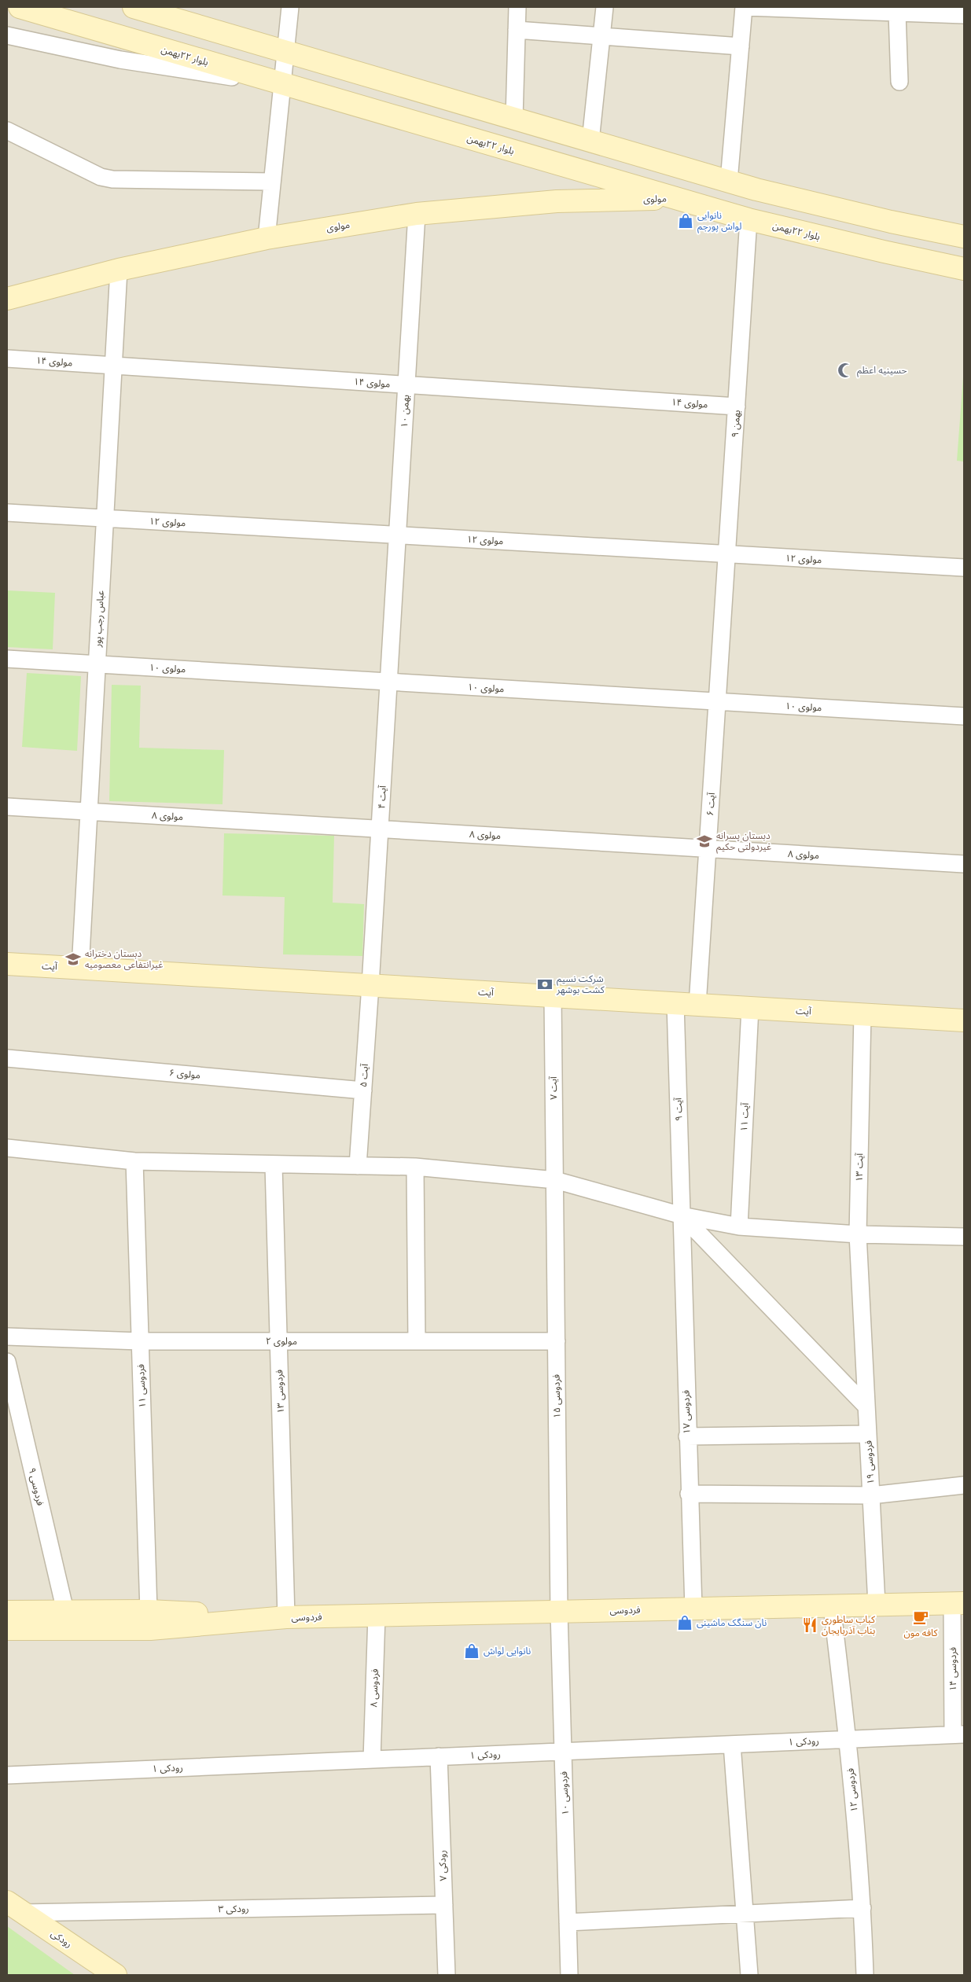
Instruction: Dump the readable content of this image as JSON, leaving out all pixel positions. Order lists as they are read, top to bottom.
{
  "streets": {
    "main road": [
      "بلوار ۲۲بهمن",
      "مولوی",
      "آیت",
      "فردوسی",
      "رودکی"
    ],
    "street": [
      "مولوی ۱۴",
      "بهمن ۱۰",
      "بهمن ۹",
      "مولوی ۱۲",
      "عباس رجب پور",
      "مولوی ۱۰",
      "آیت ۴",
      "آیت ۶",
      "مولوی ۸",
      "مولوی ۶",
      "آیت ۵",
      "آیت ۷",
      "آیت ۹",
      "آیت ۱۱",
      "آیت ۱۳",
      "مولوی ۲",
      "فردوسی ۱۱",
      "فردوسی ۱۳",
      "فردوسی ۱۵",
      "فردوسی ۱۷",
      "فردوسی ۱۹",
      "فردوسی ۹",
      "فردوسی ۱۴",
      "فردوسی ۸",
      "رودکی ۱",
      "فردوسی ۱۲",
      "فردوسی ۱۰",
      "رودکی ۷",
      "رودکی ۳"
    ]
  },
  "crossings": [
    ["بلوار ۲۲بهمن", "مولوی"],
    ["بلوار ۲۲بهمن", "بهمن ۹"],
    ["مولوی", "بهمن ۱۰"],
    ["مولوی", "عباس رجب پور"],
    ["مولوی ۱۴", "بهمن ۱۰"],
    ["مولوی ۱۴", "بهمن ۹"],
    ["مولوی ۱۴", "عباس رجب پور"],
    ["بهمن ۱۰", "مولوی ۱۲"],
    ["بهمن ۱۰", "آیت ۴"],
    ["بهمن ۹", "مولوی ۱۲"],
    ["بهمن ۹", "آیت ۶"],
    ["مولوی ۱۲", "عباس رجب پور"],
    ["عباس رجب پور", "مولوی ۱۰"],
    ["عباس رجب پور", "مولوی ۸"],
    ["عباس رجب پور", "آیت"],
    ["مولوی ۱۰", "آیت ۴"],
    ["مولوی ۱۰", "آیت ۶"],
    ["آیت ۴", "مولوی ۸"],
    ["آیت ۴", "آیت"],
    ["آیت ۴", "آیت ۵"],
    ["آیت ۶", "مولوی ۸"],
    ["آیت ۶", "آیت"],
    ["آیت", "آیت ۵"],
    ["آیت", "آیت ۷"],
    ["آیت", "آیت ۹"],
    ["آیت", "آیت ۱۱"],
    ["آیت", "آیت ۱۳"],
    ["مولوی ۶", "آیت ۵"],
    ["آیت ۷", "فردوسی ۱۵"],
    ["آیت ۹", "فردوسی ۱۷"],
    ["آیت ۱۳", "فردوسی ۱۹"],
    ["مولوی ۲", "فردوسی ۱۱"],
    ["مولوی ۲", "فردوسی ۱۳"],
    ["مولوی ۲", "فردوسی ۱۵"],
    ["فردوسی ۱۱", "فردوسی"],
    ["فردوسی ۱۳", "فردوسی"],
    ["فردوسی ۱۵", "فردوسی"],
    ["فردوسی ۱۵", "فردوسی ۱۰"],
    ["فردوسی ۱۷", "فردوسی"],
    ["فردوسی ۱۹", "فردوسی"],
    ["فردوسی ۹", "فردوسی"],
    ["فردوسی", "فردوسی ۱۴"],
    ["فردوسی", "فردوسی ۸"],
    ["فردوسی", "فردوسی ۱۲"],
    ["فردوسی", "فردوسی ۱۰"],
    ["فردوسی ۱۴", "رودکی ۱"],
    ["فردوسی ۸", "رودکی ۱"],
    ["رودکی ۱", "فردوسی ۱۲"],
    ["رودکی ۱", "فردوسی ۱۰"],
    ["رودکی ۱", "رودکی ۷"],
    ["رودکی ۷", "رودکی ۳"],
    ["رودکی ۳", "رودکی"]
  ],
  "places": {
    "shop": ["نانوایی لواش پورجم", "نان سنگک ماشینی", "نانوایی لواش"],
    "mosque": ["حسینیه اعظم"],
    "school or university": ["دبستان پسرانه غیردولتی حکیم", "دبستان دخترانه غیرانتفاعی معصومیه"],
    "bank": ["شرکت نسیم کشت بوشهر"],
    "cafe": ["کافه مون"],
    "restaurant": ["کباب ساطوری بناب آذربایجان"]
  }
}
